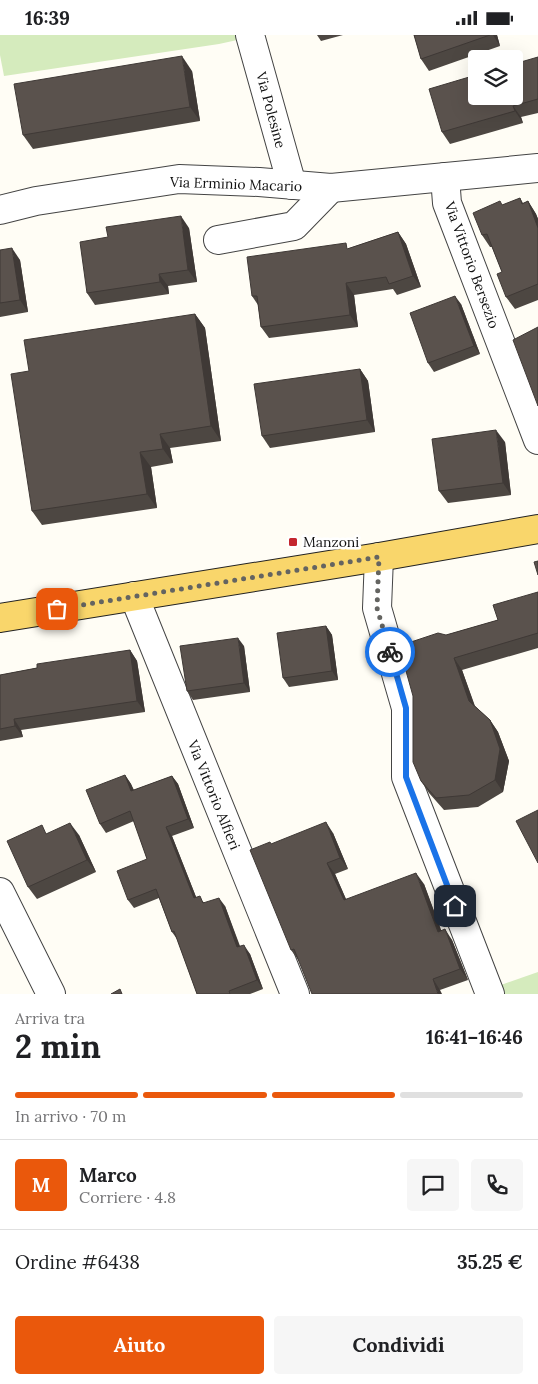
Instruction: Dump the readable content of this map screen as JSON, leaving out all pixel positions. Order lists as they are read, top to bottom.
{
  "streets": {
    "street": [
      "Via Polesine",
      "Via Erminio Macario",
      "Via Vittorio Bersezio",
      "Via Vittorio Alfieri"
    ]
  },
  "crossings": [
    ["Via Polesine", "Via Erminio Macario"],
    ["Via Erminio Macario", "Via Vittorio Bersezio"]
  ],
  "places": {
    "transit": ["Manzoni"]
  },
  "page": {
    "status": "16:39",
    "heading": ["2 min", "Arriva tra", "16:41–16:46"],
    "panel": [
      "Marco",
      "Corriere · 4.8",
      "Ordine #6438",
      "35.25 €"
    ],
    "bar": "In arrivo · 70 m",
    "round": "M",
    "buttons": ["Aiuto", "Condividi"]
  }
}
